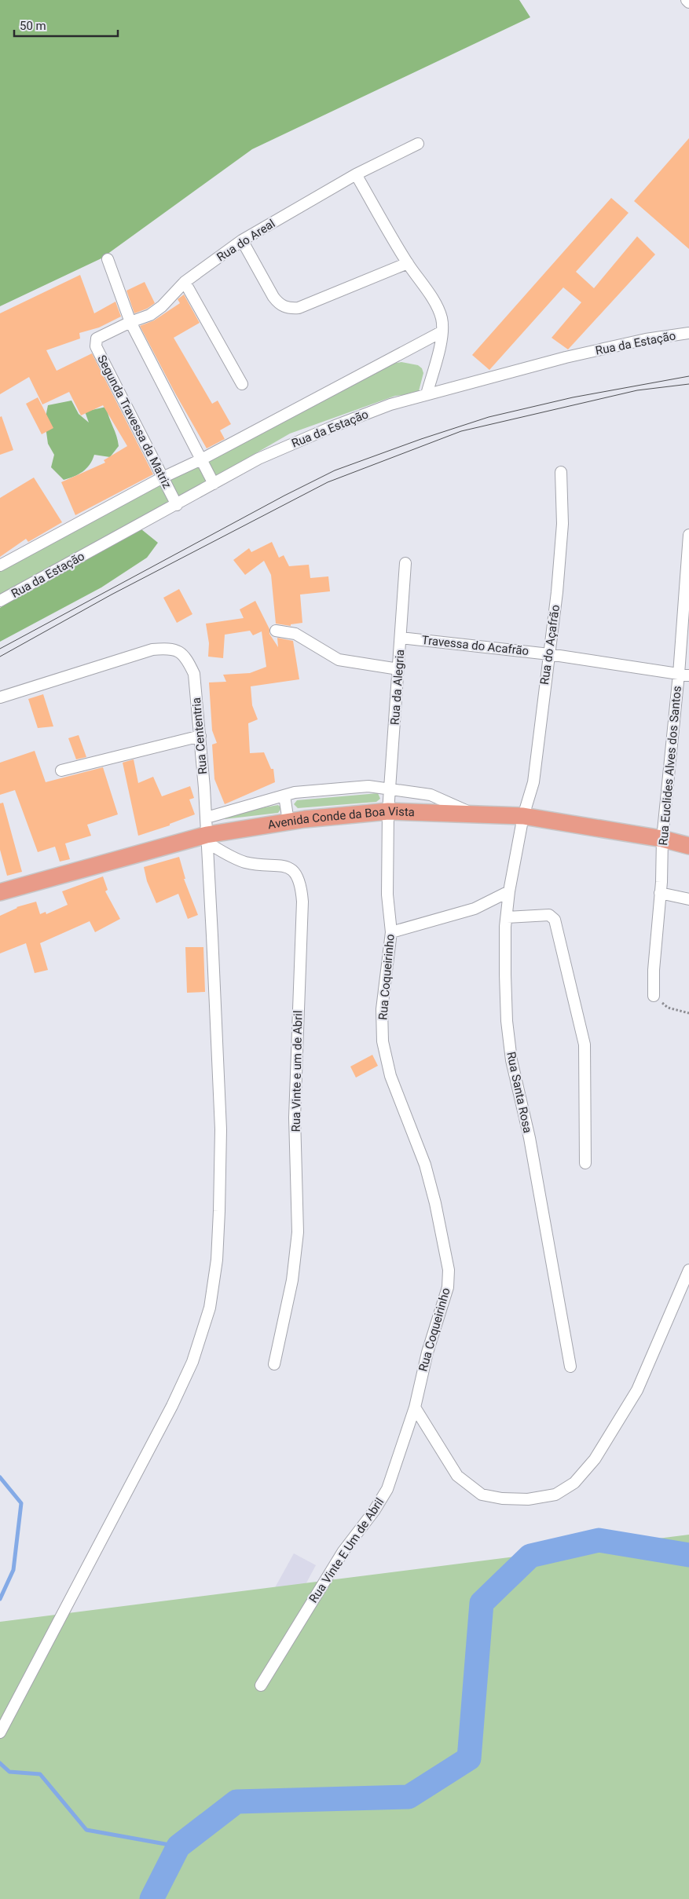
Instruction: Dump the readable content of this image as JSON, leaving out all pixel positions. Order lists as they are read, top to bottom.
{
  "streets": {
    "main road": ["Avenida Conde da Boa Vista"],
    "street": [
      "Rua do Areal",
      "Rua da Estação",
      "Segunda Travessa da Matriz",
      "Rua do Açafrão",
      "Travessa do Acafrão",
      "Rua da Alegria",
      "Rua Cententria",
      "Rua Euclides Alves dos Santos",
      "Rua Coqueirinho",
      "Rua Vinte e um de Abril",
      "Rua Santa Rosa",
      "Rua Vinte E Um de Abril"
    ]
  },
  "crossings": [
    ["Rua do Areal", "Segunda Travessa da Matriz"],
    ["Rua da Estação", "Segunda Travessa da Matriz"],
    ["Rua do Açafrão", "Travessa do Acafrão"],
    ["Rua do Açafrão", "Avenida Conde da Boa Vista"],
    ["Rua do Açafrão", "Rua Santa Rosa"],
    ["Travessa do Acafrão", "Rua da Alegria"],
    ["Travessa do Acafrão", "Rua Euclides Alves dos Santos"],
    ["Rua da Alegria", "Avenida Conde da Boa Vista"],
    ["Rua da Alegria", "Rua Coqueirinho"],
    ["Rua Cententria", "Avenida Conde da Boa Vista"],
    ["Rua Cententria", "Rua Vinte e um de Abril"],
    ["Rua Euclides Alves dos Santos", "Avenida Conde da Boa Vista"],
    ["Avenida Conde da Boa Vista", "Rua Coqueirinho"],
    ["Avenida Conde da Boa Vista", "Rua Vinte e um de Abril"],
    ["Avenida Conde da Boa Vista", "Rua Santa Rosa"],
    ["Rua Coqueirinho", "Rua Vinte E Um de Abril"]
  ],
  "scale_bar": "50 m"
}
